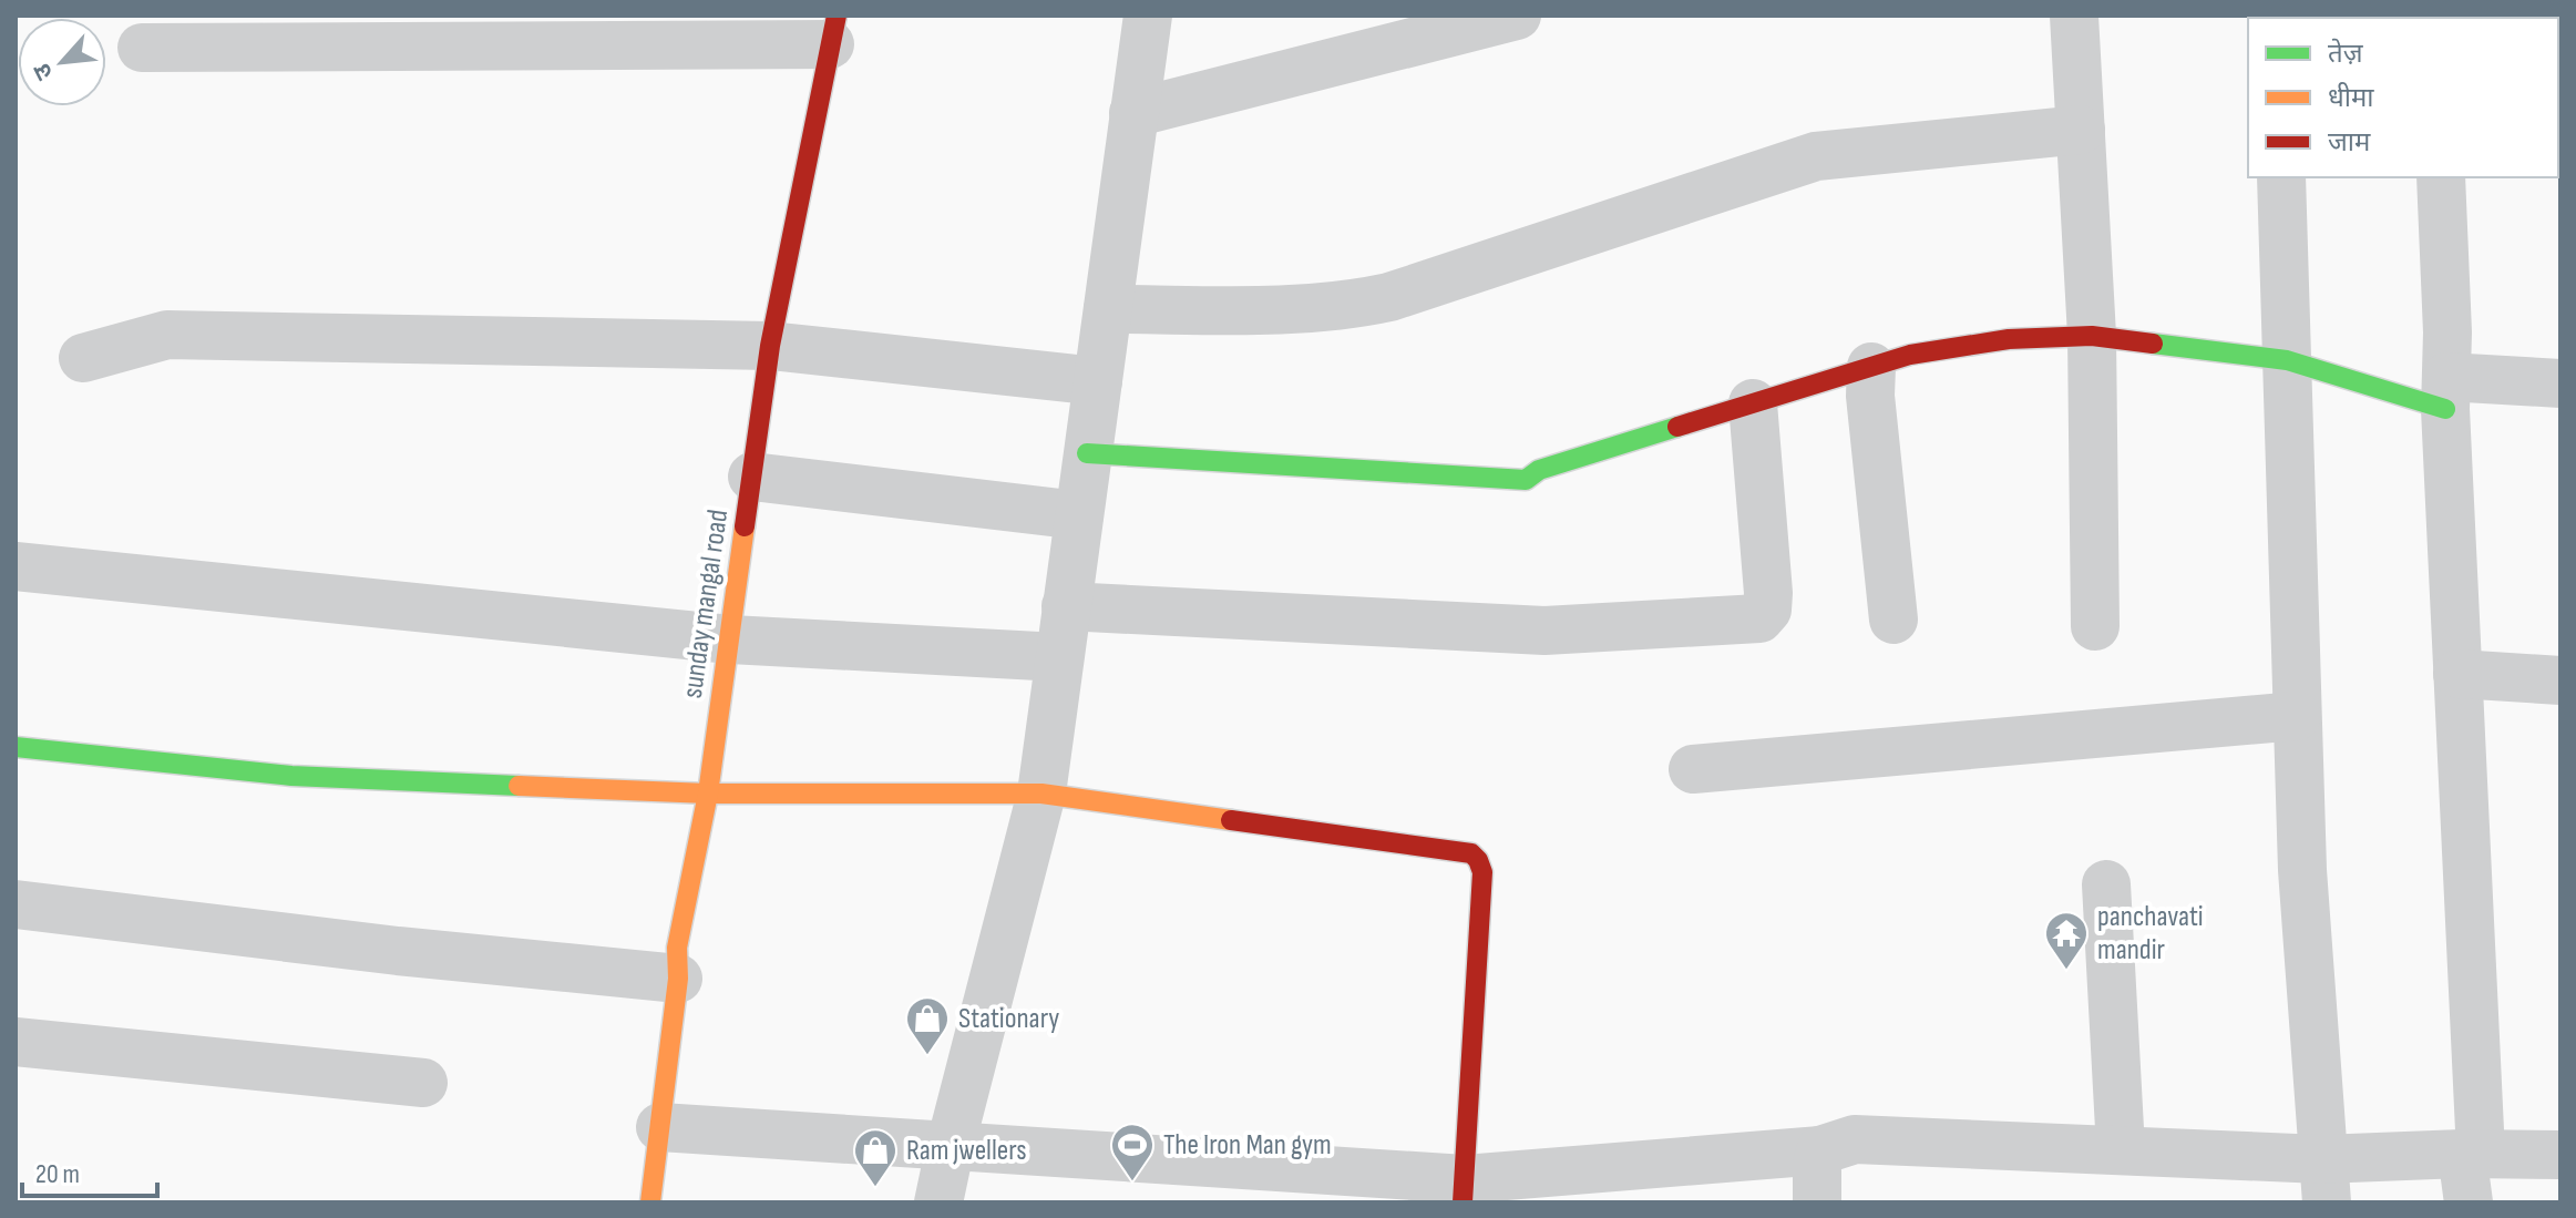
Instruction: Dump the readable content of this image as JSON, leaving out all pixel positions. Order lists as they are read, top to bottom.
{
  "streets": {
    "street": ["sunday mangal road"]
  },
  "places": {
    "temple": ["panchavati mandir"],
    "shop": ["Stationary", "Ram jwellers"],
    "sports": ["The Iron Man gym"]
  },
  "legend": ["तेज़", "धीमा", "जाम"],
  "scale_bar": "20 m",
  "north": "bottom left"
}
